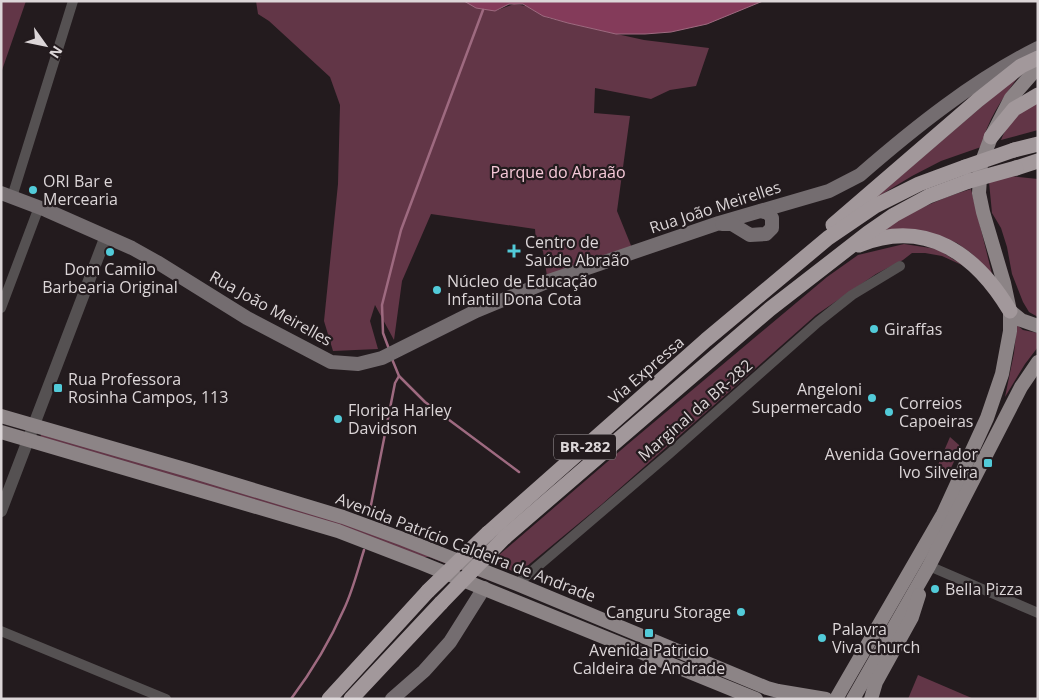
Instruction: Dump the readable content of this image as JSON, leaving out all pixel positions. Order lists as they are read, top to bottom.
{
  "streets": {
    "highway": ["Via Expressa", "BR-282"],
    "main road": ["Rua João Meirelles", "Avenida Patrício Caldeira de Andrade"],
    "street": ["Marginal da BR-282"]
  },
  "crossings": [
    ["Marginal da BR-282", "Avenida Patrício Caldeira de Andrade"]
  ],
  "parks": ["Parque do Abraão"],
  "places": {
    "other": [
      "ORI Bar e Mercearia",
      "Dom Camilo Barbearia Original",
      "Núcleo de Educação Infantil Dona Cota",
      "Giraffas",
      "Angeloni Supermercado",
      "Correios Capoeiras",
      "Floripa Harley Davidson",
      "Bella Pizza",
      "Canguru Storage",
      "Palavra Viva Church"
    ],
    "health": ["Centro de Saúde Abraão"],
    "transit": ["Rua Professora Rosinha Campos, 113", "Avenida Governador Ivo Silveira", "Avenida Patricio Caldeira de Andrade"]
  },
  "north": "bottom right"
}
